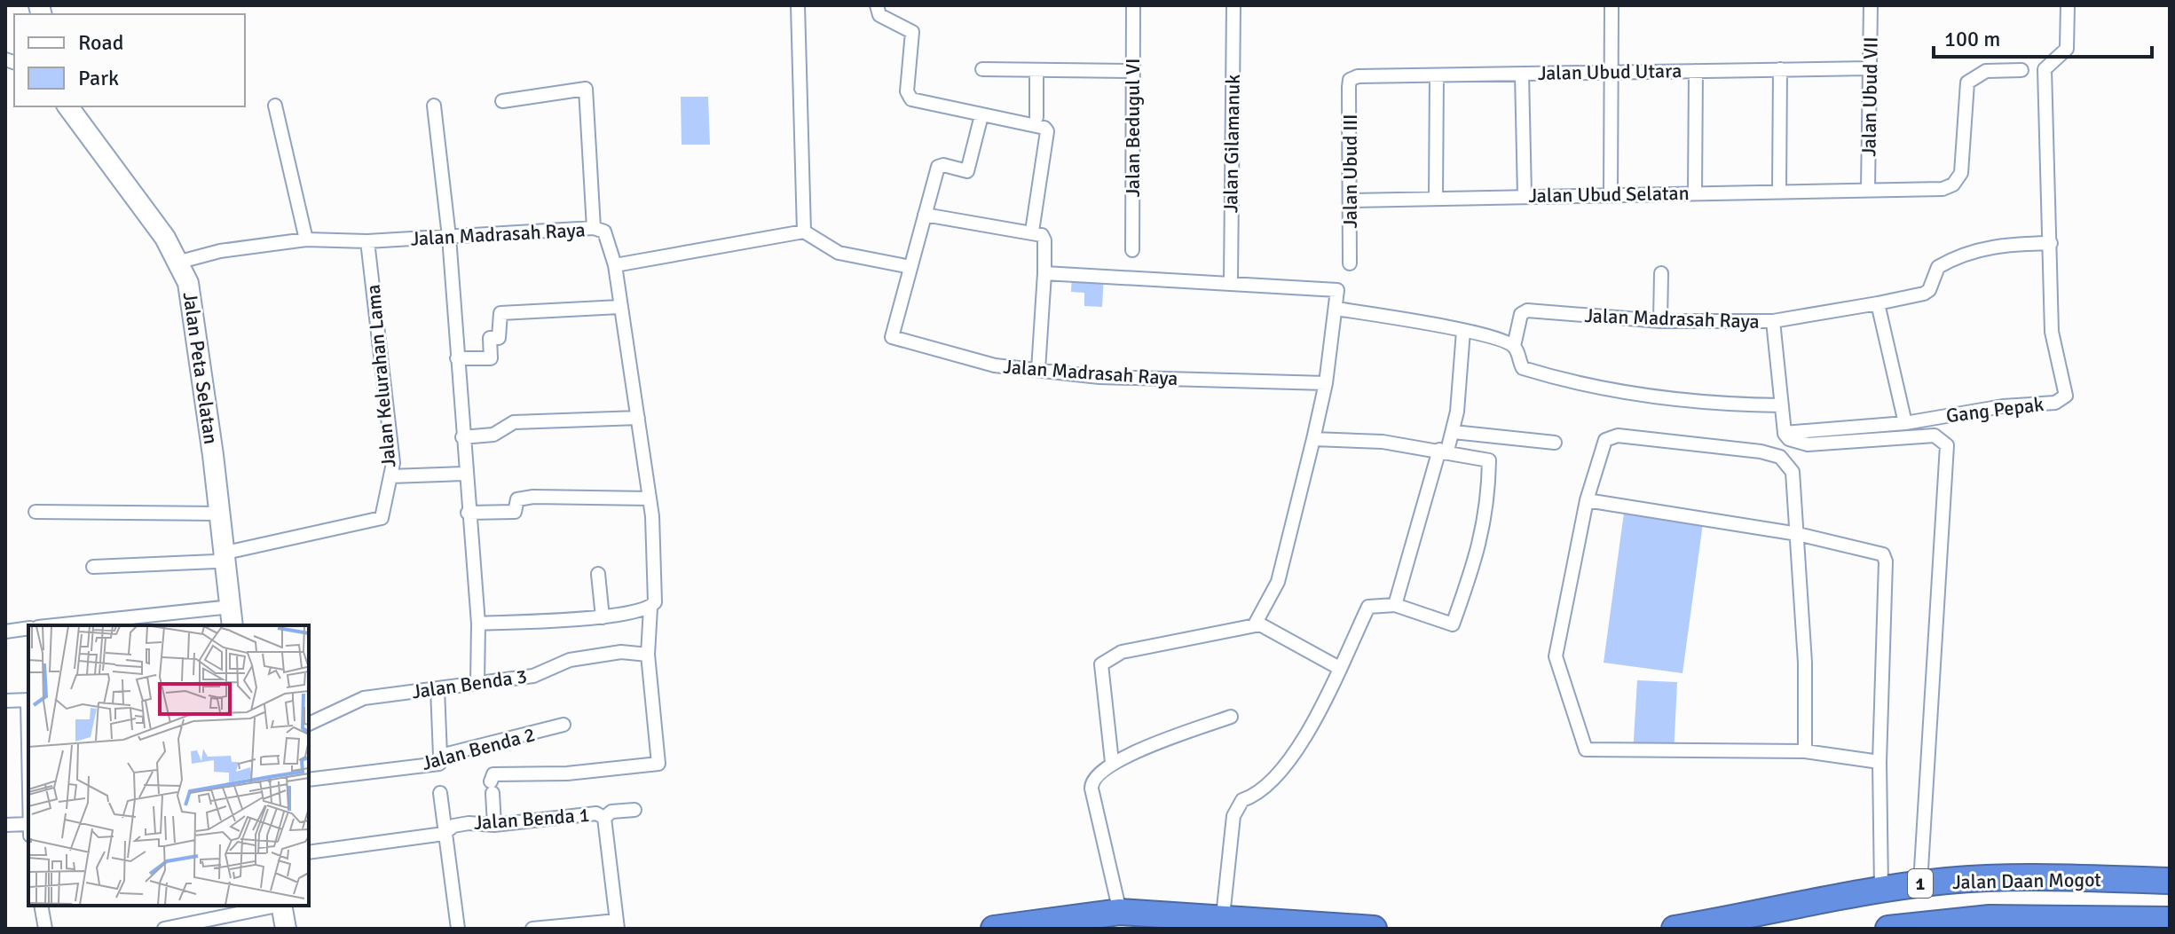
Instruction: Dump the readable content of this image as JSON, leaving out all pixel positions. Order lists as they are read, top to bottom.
{
  "streets": {
    "highway": ["Jalan Daan Mogot", "1"],
    "main road": ["Jalan Peta Selatan"],
    "street": [
      "Jalan Ubud Utara",
      "Jalan Ubud VII",
      "Jalan Bedugul VI",
      "Jalan Gilamanuk",
      "Jalan Ubud III",
      "Jalan Ubud Selatan",
      "Jalan Madrasah Raya",
      "Jalan Kelurahan Lama",
      "Gang Pepak",
      "Jalan Benda 3",
      "Jalan Benda 2",
      "Jalan Benda 1"
    ]
  },
  "crossings": [
    ["Jalan Ubud Utara", "Jalan Ubud VII"],
    ["Jalan Ubud Utara", "Jalan Ubud III"],
    ["Jalan Ubud VII", "Jalan Ubud Selatan"],
    ["Jalan Ubud III", "Jalan Ubud Selatan"],
    ["Jalan Madrasah Raya", "Jalan Peta Selatan"],
    ["Jalan Madrasah Raya", "Jalan Kelurahan Lama"],
    ["Jalan Madrasah Raya", "Gang Pepak"],
    ["Jalan Peta Selatan", "Jalan Kelurahan Lama"]
  ],
  "legend": ["Road", "Park"],
  "scale_bar": "100 m"
}
